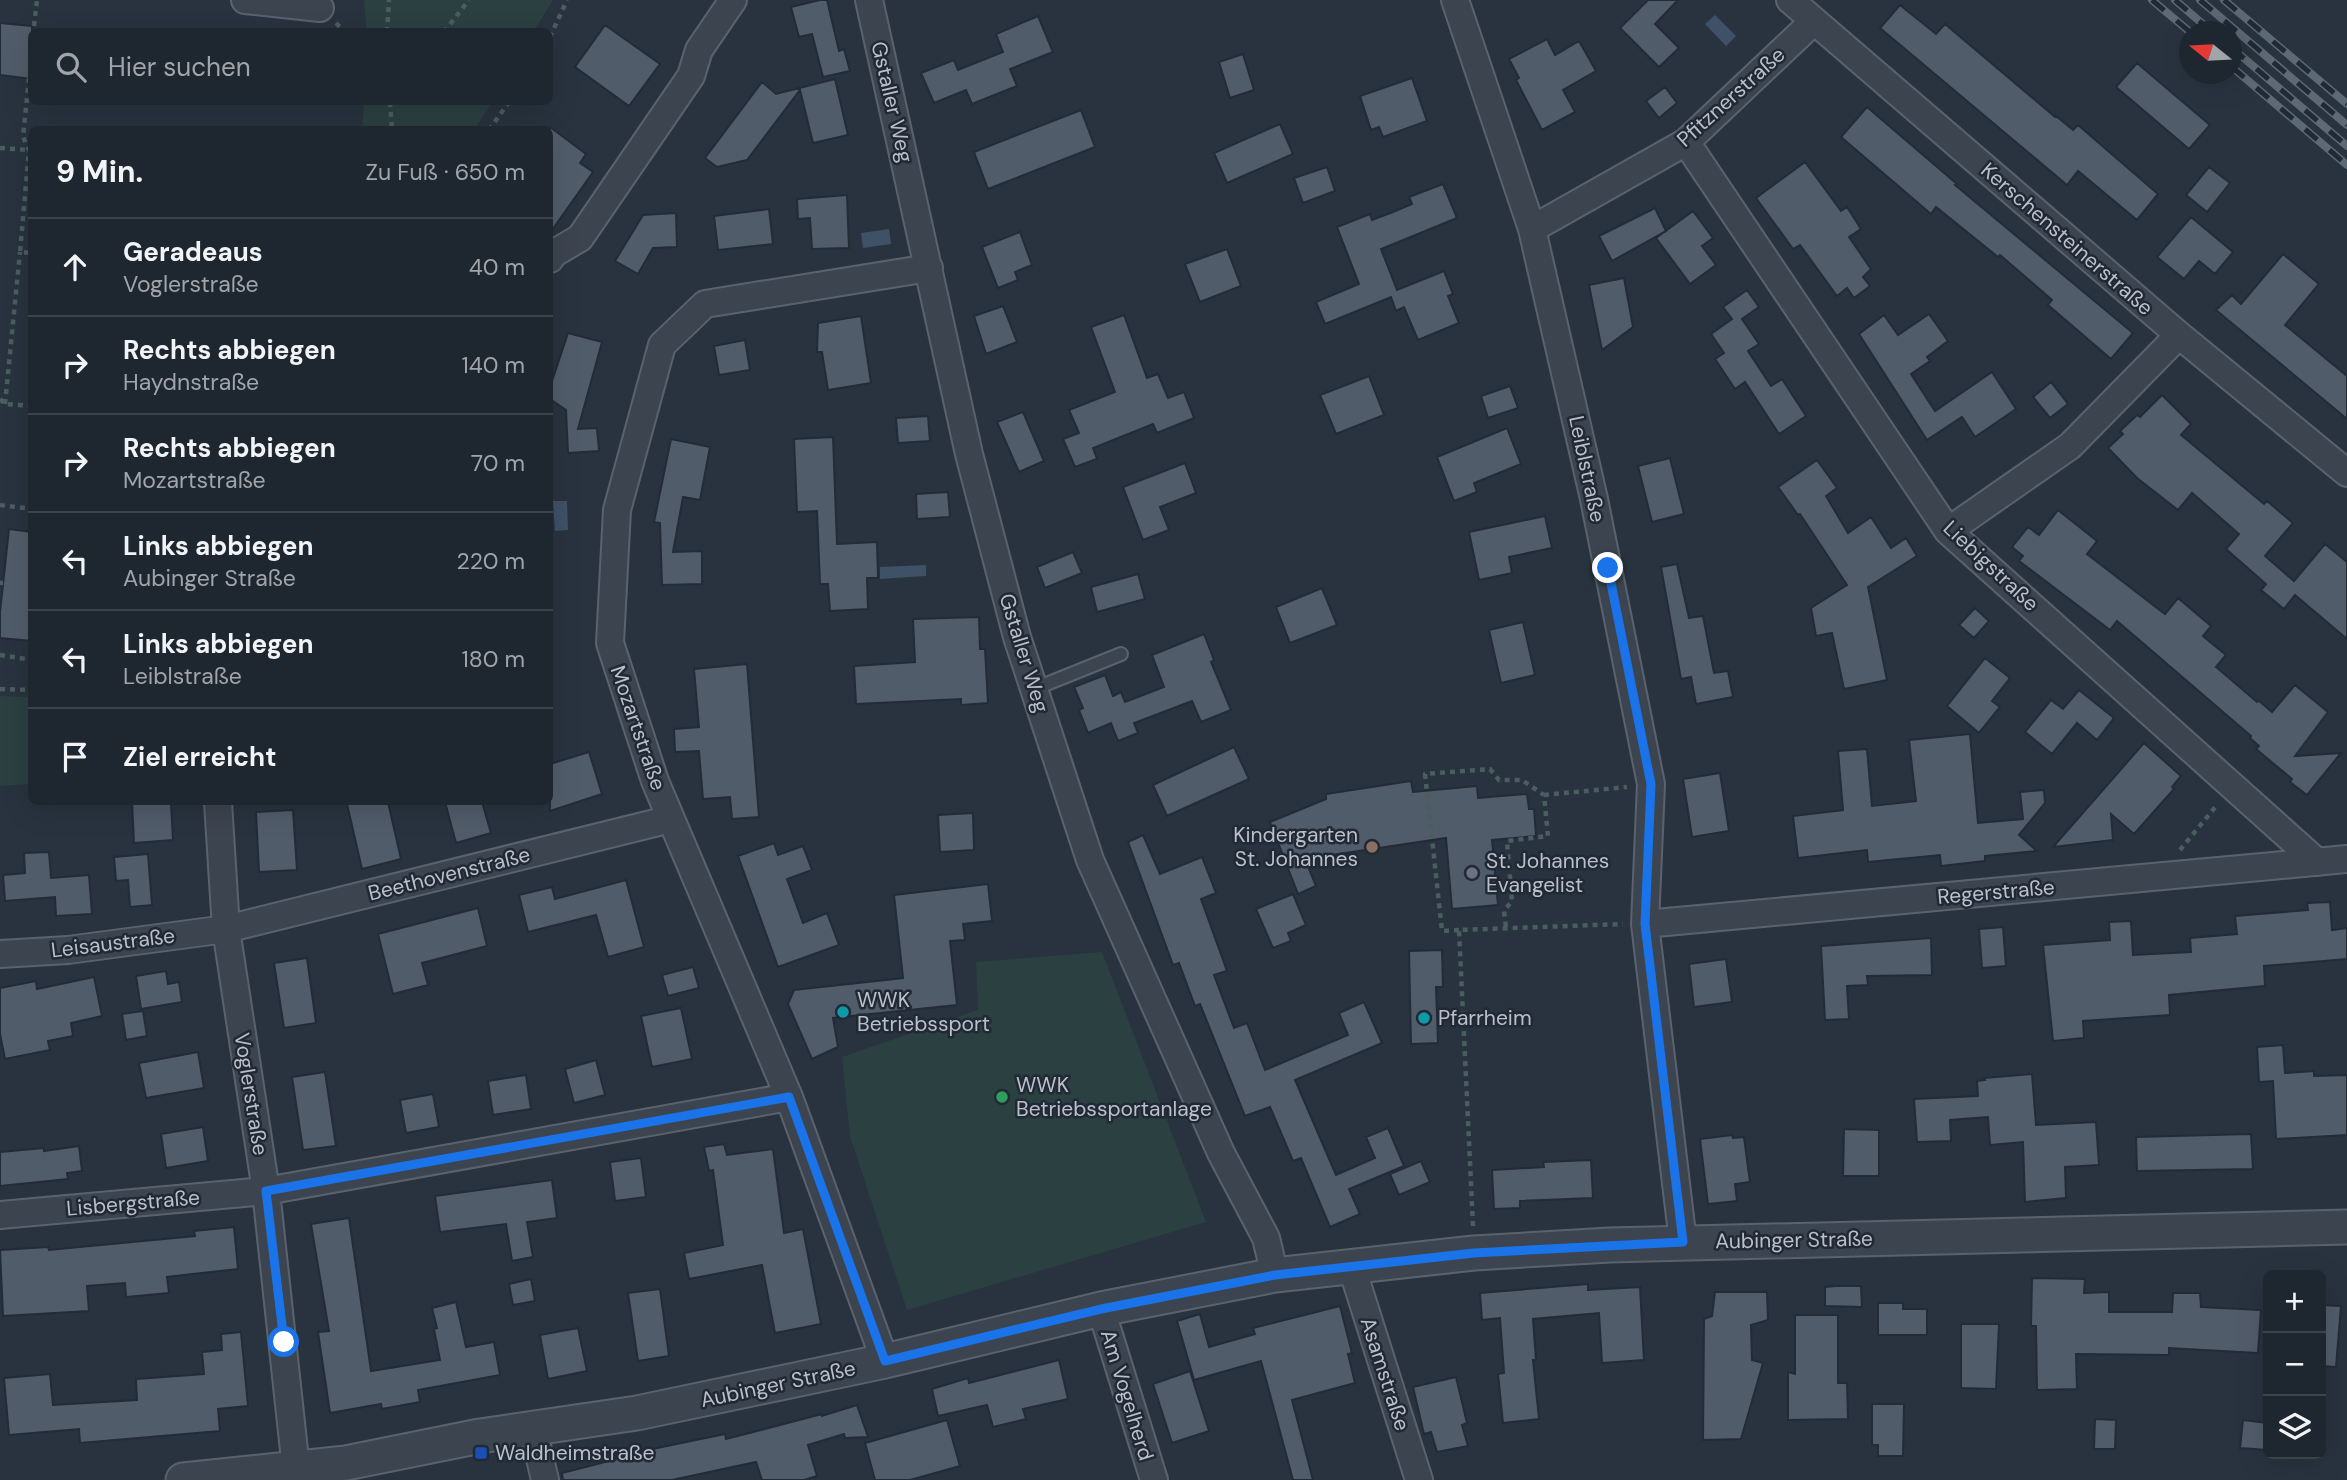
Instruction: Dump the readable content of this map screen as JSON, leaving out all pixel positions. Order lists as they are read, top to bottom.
{
  "streets": {
    "street": [
      "Pfitznerstraße",
      "Gstaller Weg",
      "Kerschensteinerstraße",
      "Leiblstraße",
      "Liebigstraße",
      "Mozartstraße",
      "Beethovenstraße",
      "Regerstraße",
      "Leisaustraße",
      "Voglerstraße",
      "Lisbergstraße",
      "Aubinger Straße",
      "Asamstraße",
      "Am Vogelherd"
    ]
  },
  "crossings": [
    ["Pfitznerstraße", "Kerschensteinerstraße"],
    ["Pfitznerstraße", "Leiblstraße"],
    ["Pfitznerstraße", "Liebigstraße"],
    ["Gstaller Weg", "Mozartstraße"],
    ["Gstaller Weg", "Aubinger Straße"],
    ["Leiblstraße", "Regerstraße"],
    ["Leiblstraße", "Aubinger Straße"],
    ["Liebigstraße", "Regerstraße"],
    ["Mozartstraße", "Beethovenstraße"],
    ["Mozartstraße", "Lisbergstraße"],
    ["Mozartstraße", "Aubinger Straße"],
    ["Beethovenstraße", "Leisaustraße"],
    ["Beethovenstraße", "Voglerstraße"],
    ["Leisaustraße", "Voglerstraße"],
    ["Voglerstraße", "Lisbergstraße"],
    ["Voglerstraße", "Aubinger Straße"],
    ["Aubinger Straße", "Asamstraße"],
    ["Aubinger Straße", "Am Vogelherd"]
  ],
  "places": {
    "other": [
      "Kindergarten St. Johannes",
      "St. Johannes Evangelist",
      "WWK Betriebssport",
      "Pfarrheim",
      "WWK Betriebssportanlage"
    ],
    "transit": ["Waldheimstraße"]
  },
  "north": "left",
  "page": {
    "search": "Hier suchen",
    "heading": ["9 Min.", "Zu Fuß · 650 m"],
    "list": [
      ["Geradeaus", "Voglerstraße", "40 m"],
      ["Rechts abbiegen", "Haydnstraße", "140 m"],
      ["Rechts abbiegen", "Mozartstraße", "70 m"],
      ["Links abbiegen", "Aubinger Straße", "220 m"],
      ["Links abbiegen", "Leiblstraße", "180 m"],
      "Ziel erreicht"
    ],
    "map_buttons": ["+", "−"]
  }
}
